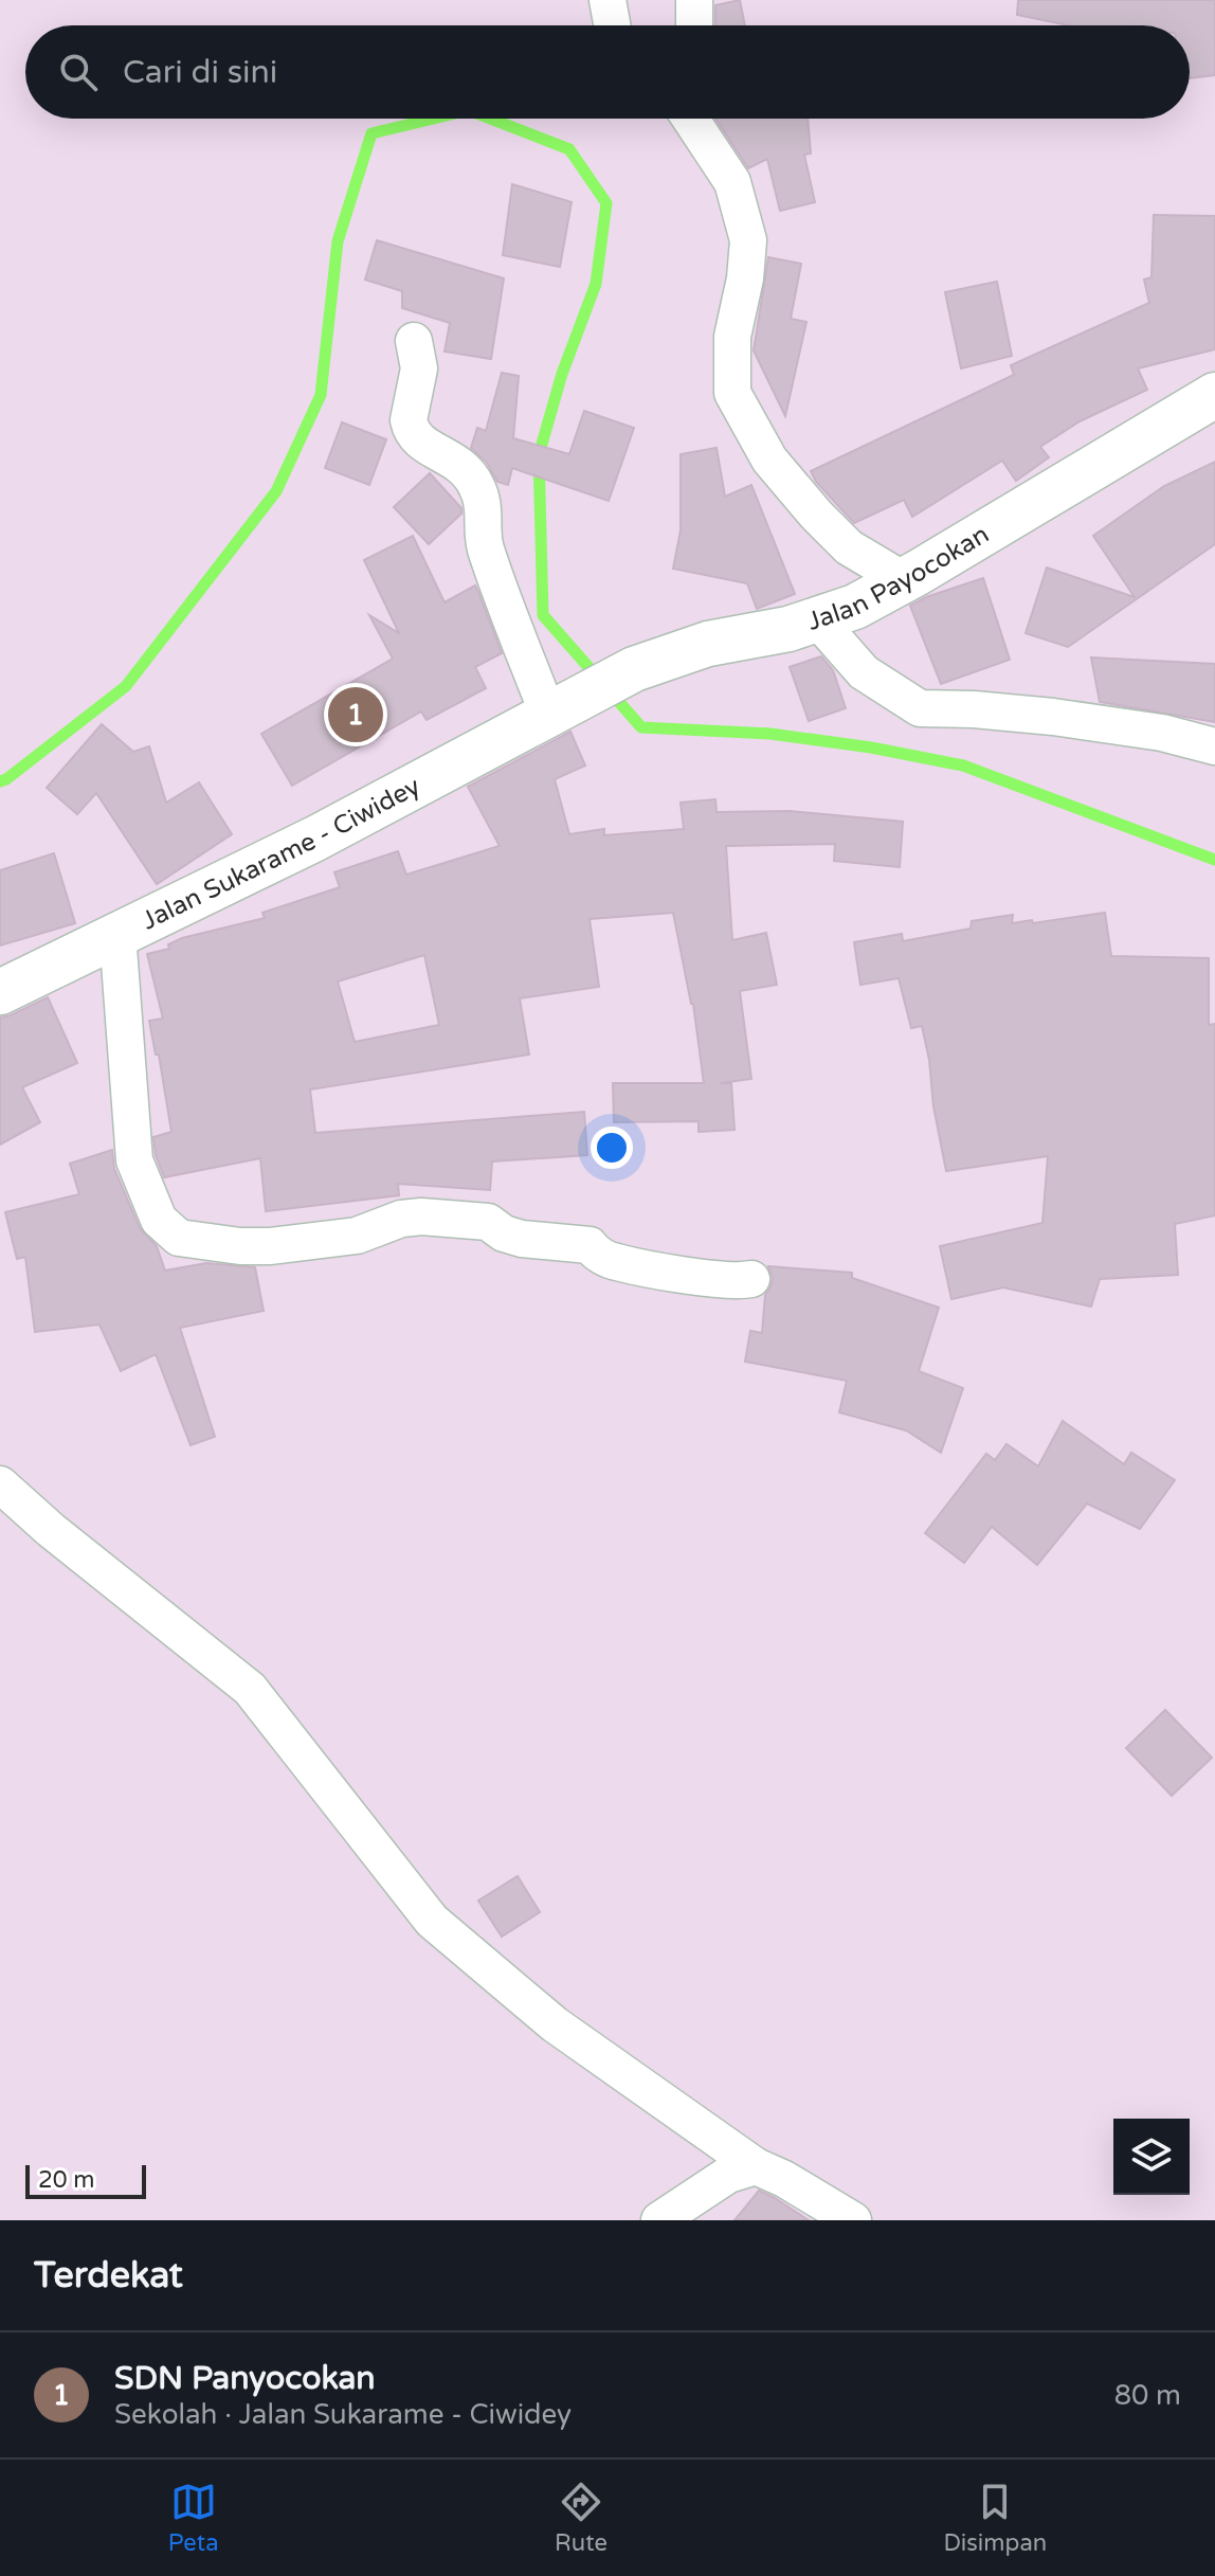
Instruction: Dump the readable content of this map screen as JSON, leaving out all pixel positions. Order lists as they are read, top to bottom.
{
  "streets": {
    "street": ["Jalan Payocokan", "Jalan Sukarame - Ciwidey"]
  },
  "crossings": [
    ["Jalan Payocokan", "Jalan Sukarame - Ciwidey"]
  ],
  "scale_bar": "20 m",
  "page": {
    "search": "Cari di sini",
    "pins": "1",
    "scale": "20 m",
    "heading": "Terdekat",
    "list": [
      {
        "mark": "1",
        "name": "SDN Panyocokan",
        "note": "Sekolah · Jalan Sukarame - Ciwidey",
        "value": "80 m"
      }
    ],
    "nav": ["Peta", "Rute", "Disimpan"]
  }
}
